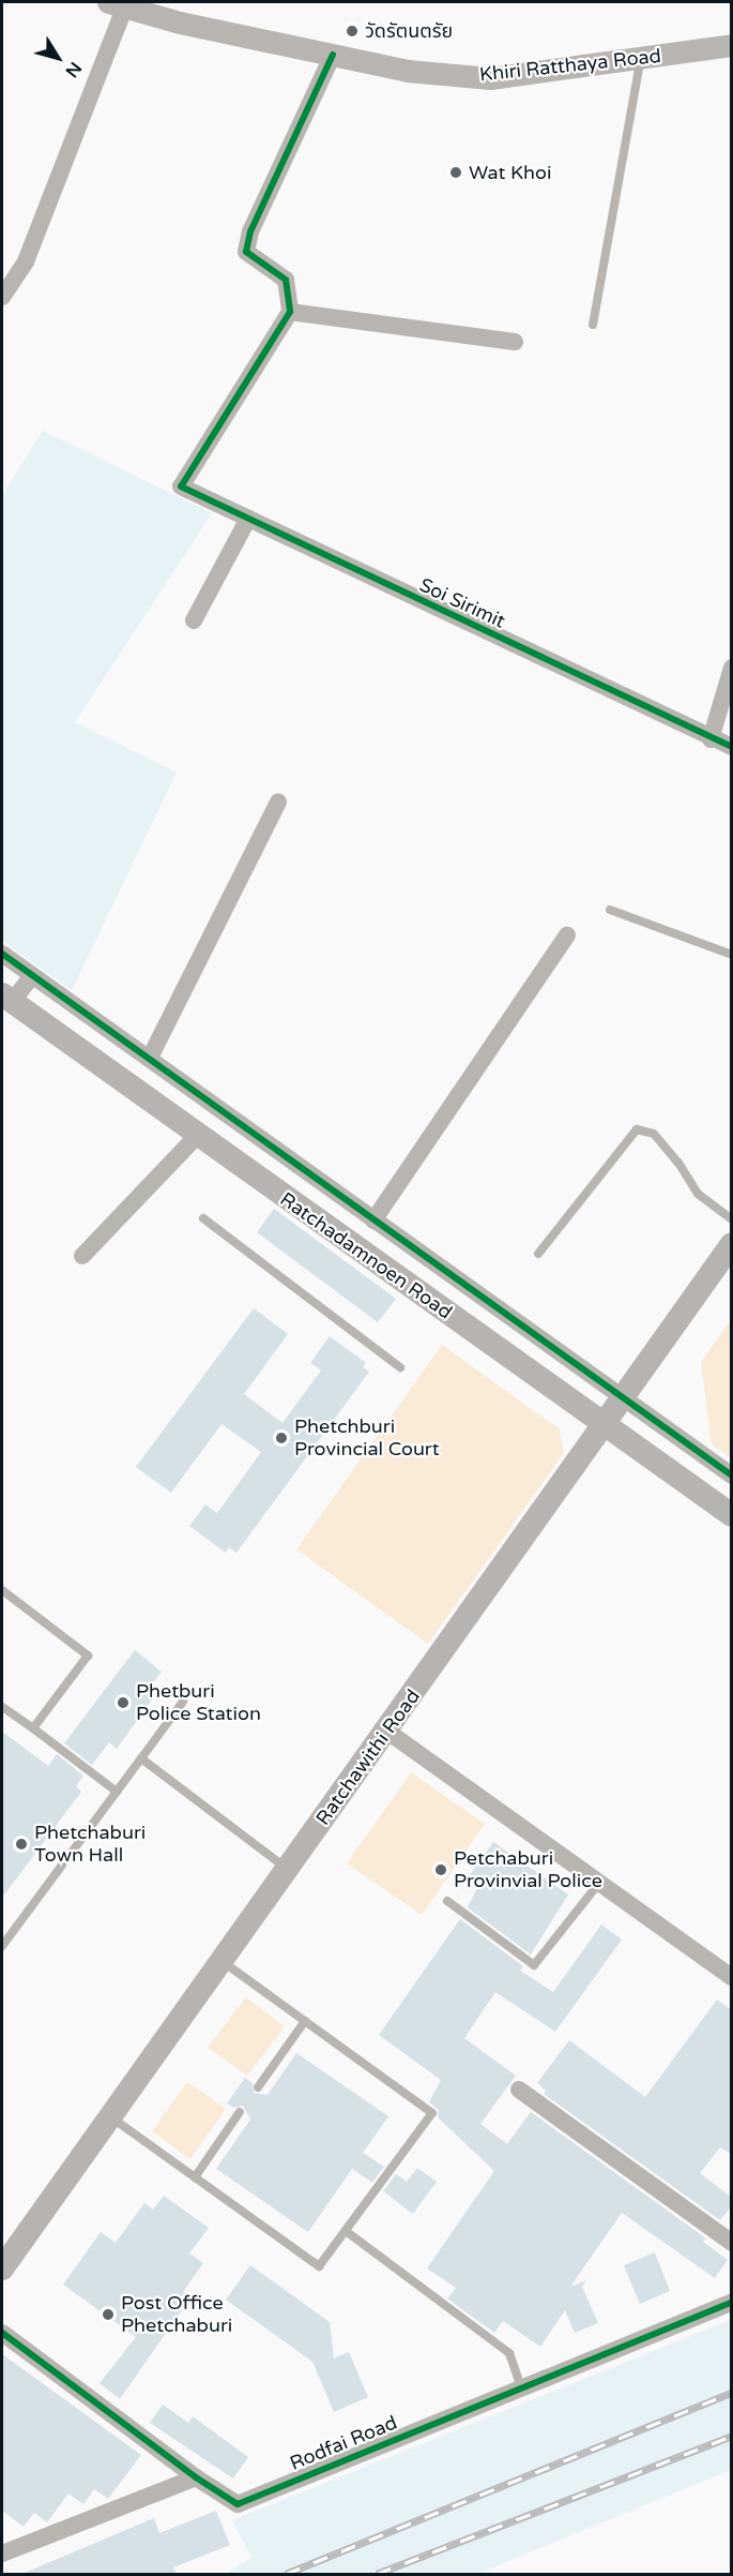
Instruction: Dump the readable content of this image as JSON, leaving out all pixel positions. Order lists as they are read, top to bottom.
{
  "streets": {
    "main road": ["Ratchadamnoen Road", "Ratchawithi Road"],
    "street": ["Khiri Ratthaya Road", "Soi Sirimit", "Rodfai Road"]
  },
  "crossings": [
    ["Ratchadamnoen Road", "Ratchawithi Road"]
  ],
  "places": [
    "วัดรัตนตรัย",
    "Wat Khoi",
    "Phetchburi Provincial Court",
    "Phetburi Police Station",
    "Phetchaburi Town Hall",
    "Petchaburi Provinvial Police",
    "Post Office Phetchaburi"
  ],
  "north": "bottom right"
}
